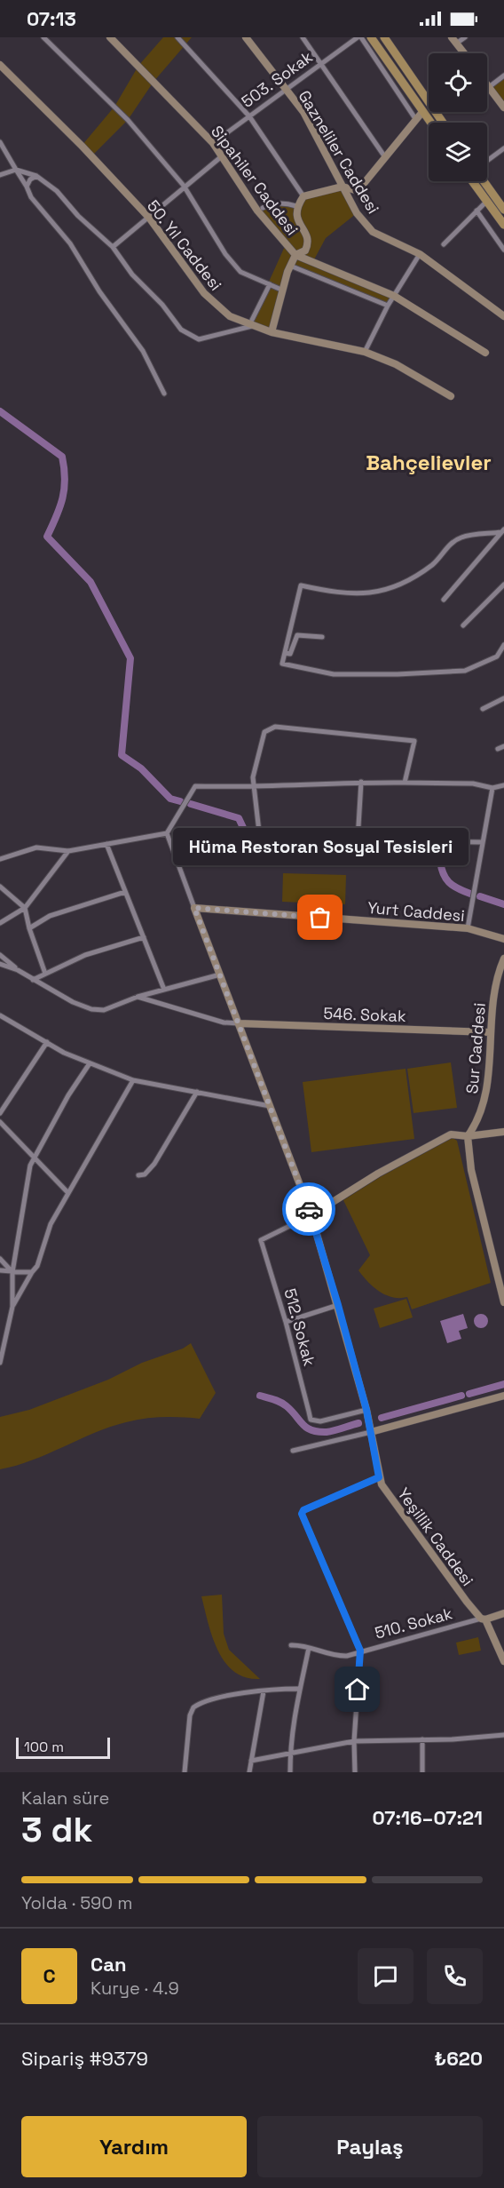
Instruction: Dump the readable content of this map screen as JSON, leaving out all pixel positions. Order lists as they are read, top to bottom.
{
  "streets": {
    "main road": [
      "Gazneliler Caddesi",
      "Sipahiler Caddesi",
      "50. Yıl Caddesi",
      "Yurt Caddesi",
      "546. Sokak",
      "Sur Caddesi",
      "Yeşillik Caddesi",
      "510. Sokak"
    ],
    "street": ["503. Sokak", "512. Sokak"]
  },
  "crossings": [
    ["503. Sokak", "Gazneliler Caddesi"],
    ["503. Sokak", "Sipahiler Caddesi"],
    ["546. Sokak", "Sur Caddesi"],
    ["546. Sokak", "Yeşillik Caddesi"],
    ["512. Sokak", "Yeşillik Caddesi"],
    ["Yeşillik Caddesi", "510. Sokak"]
  ],
  "districts": ["Bahçelievler"],
  "places": ["Hüma Restoran Sosyal Tesisleri"],
  "scale_bar": "100 m",
  "page": {
    "status": "07:13",
    "bubble": "Hüma Restoran Sosyal Tesisleri",
    "scale": "100 m",
    "heading": ["3 dk", "Kalan süre", "07:16–07:21"],
    "panel": [
      "Can",
      "Kurye · 4.9",
      "Sipariş #9379",
      "₺620"
    ],
    "bar": "Yolda · 590 m",
    "round": "C",
    "buttons": ["Yardım", "Paylaş"]
  }
}
